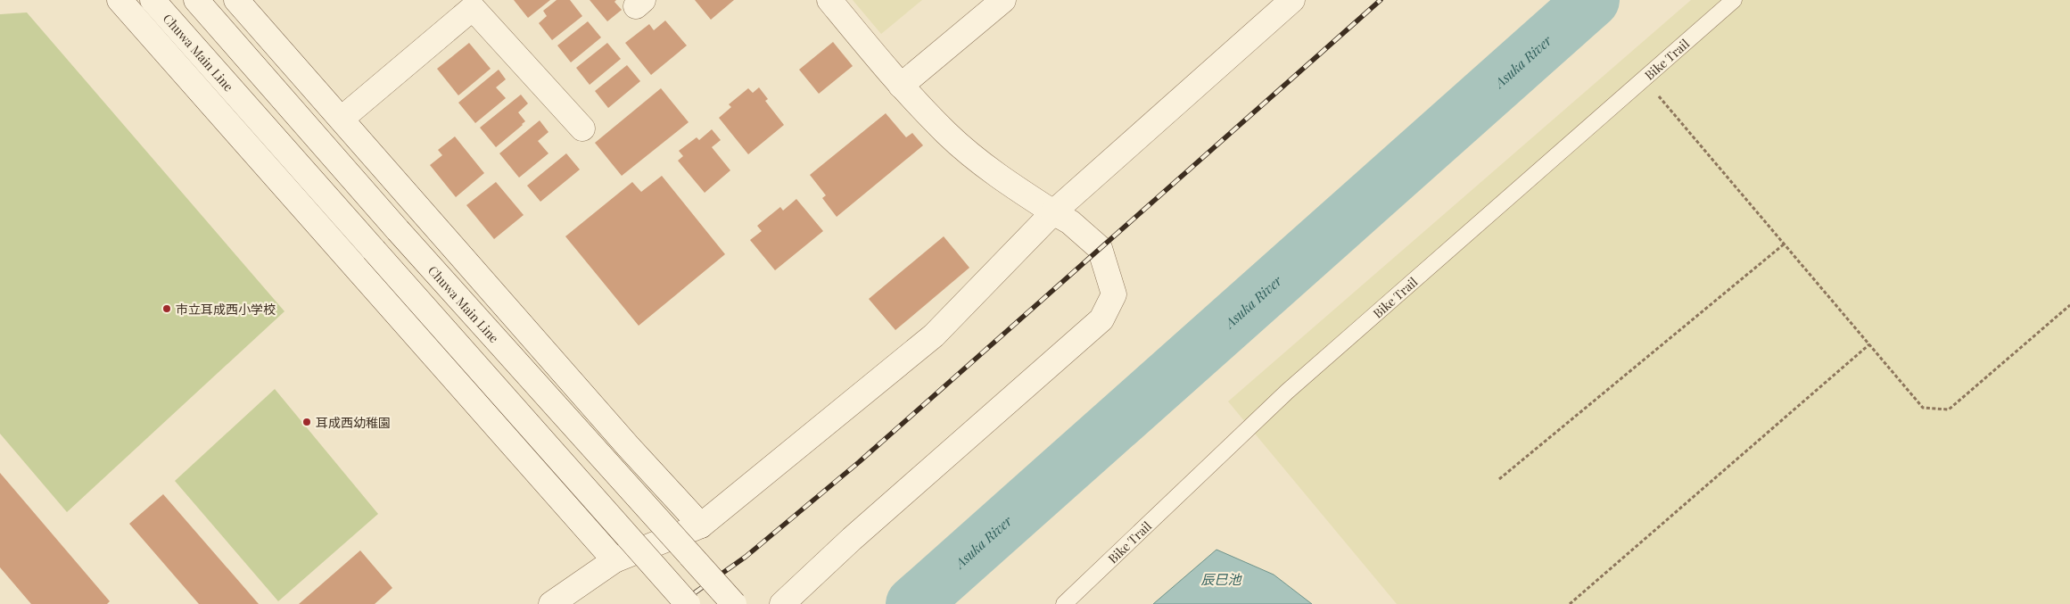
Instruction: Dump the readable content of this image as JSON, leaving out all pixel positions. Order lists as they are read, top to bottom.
{
  "streets": {
    "main road": ["Chuwa Main Line"],
    "lane": ["Bike Trail"]
  },
  "water": ["Asuka River", "辰巳池"],
  "places": ["市立耳成西小学校", "耳成西幼稚園"]
}
